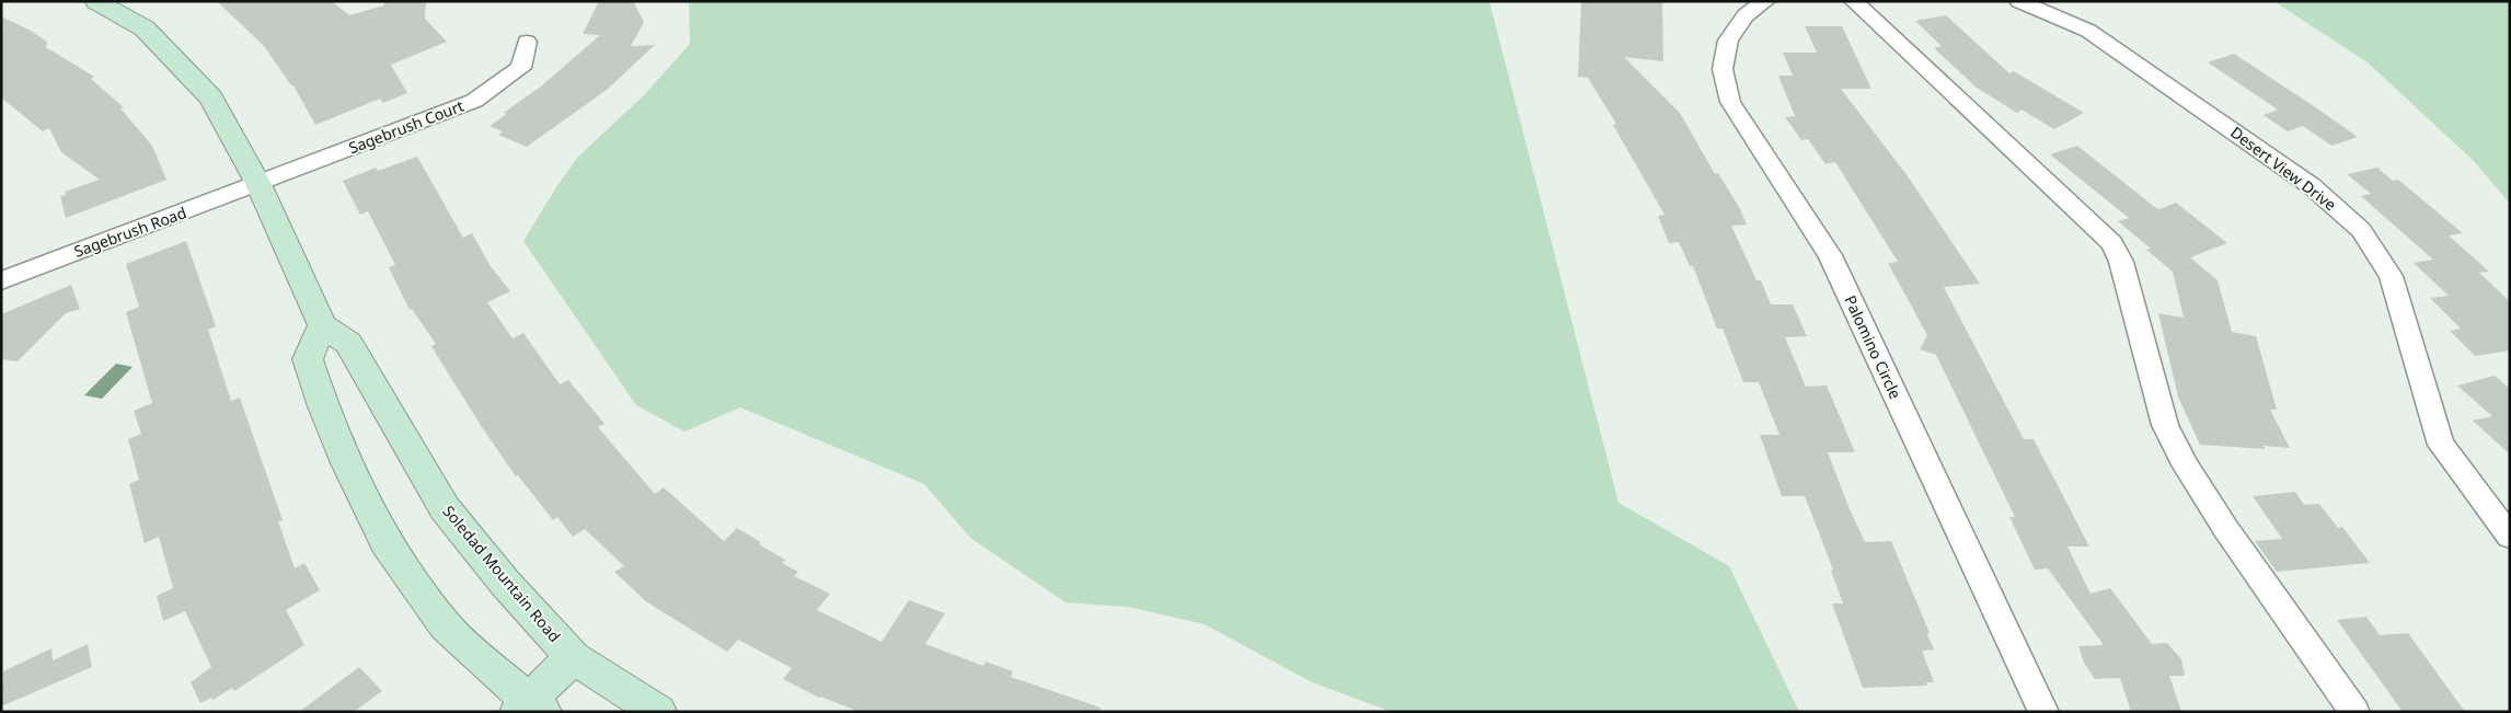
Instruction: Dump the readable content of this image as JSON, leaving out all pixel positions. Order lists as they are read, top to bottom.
{
  "streets": {
    "main road": ["Soledad Mountain Road"],
    "street": [
      "Sagebrush Court",
      "Desert View Drive",
      "Sagebrush Road",
      "Palomino Circle"
    ]
  },
  "crossings": [
    ["Sagebrush Court", "Sagebrush Road"]
  ]
}
